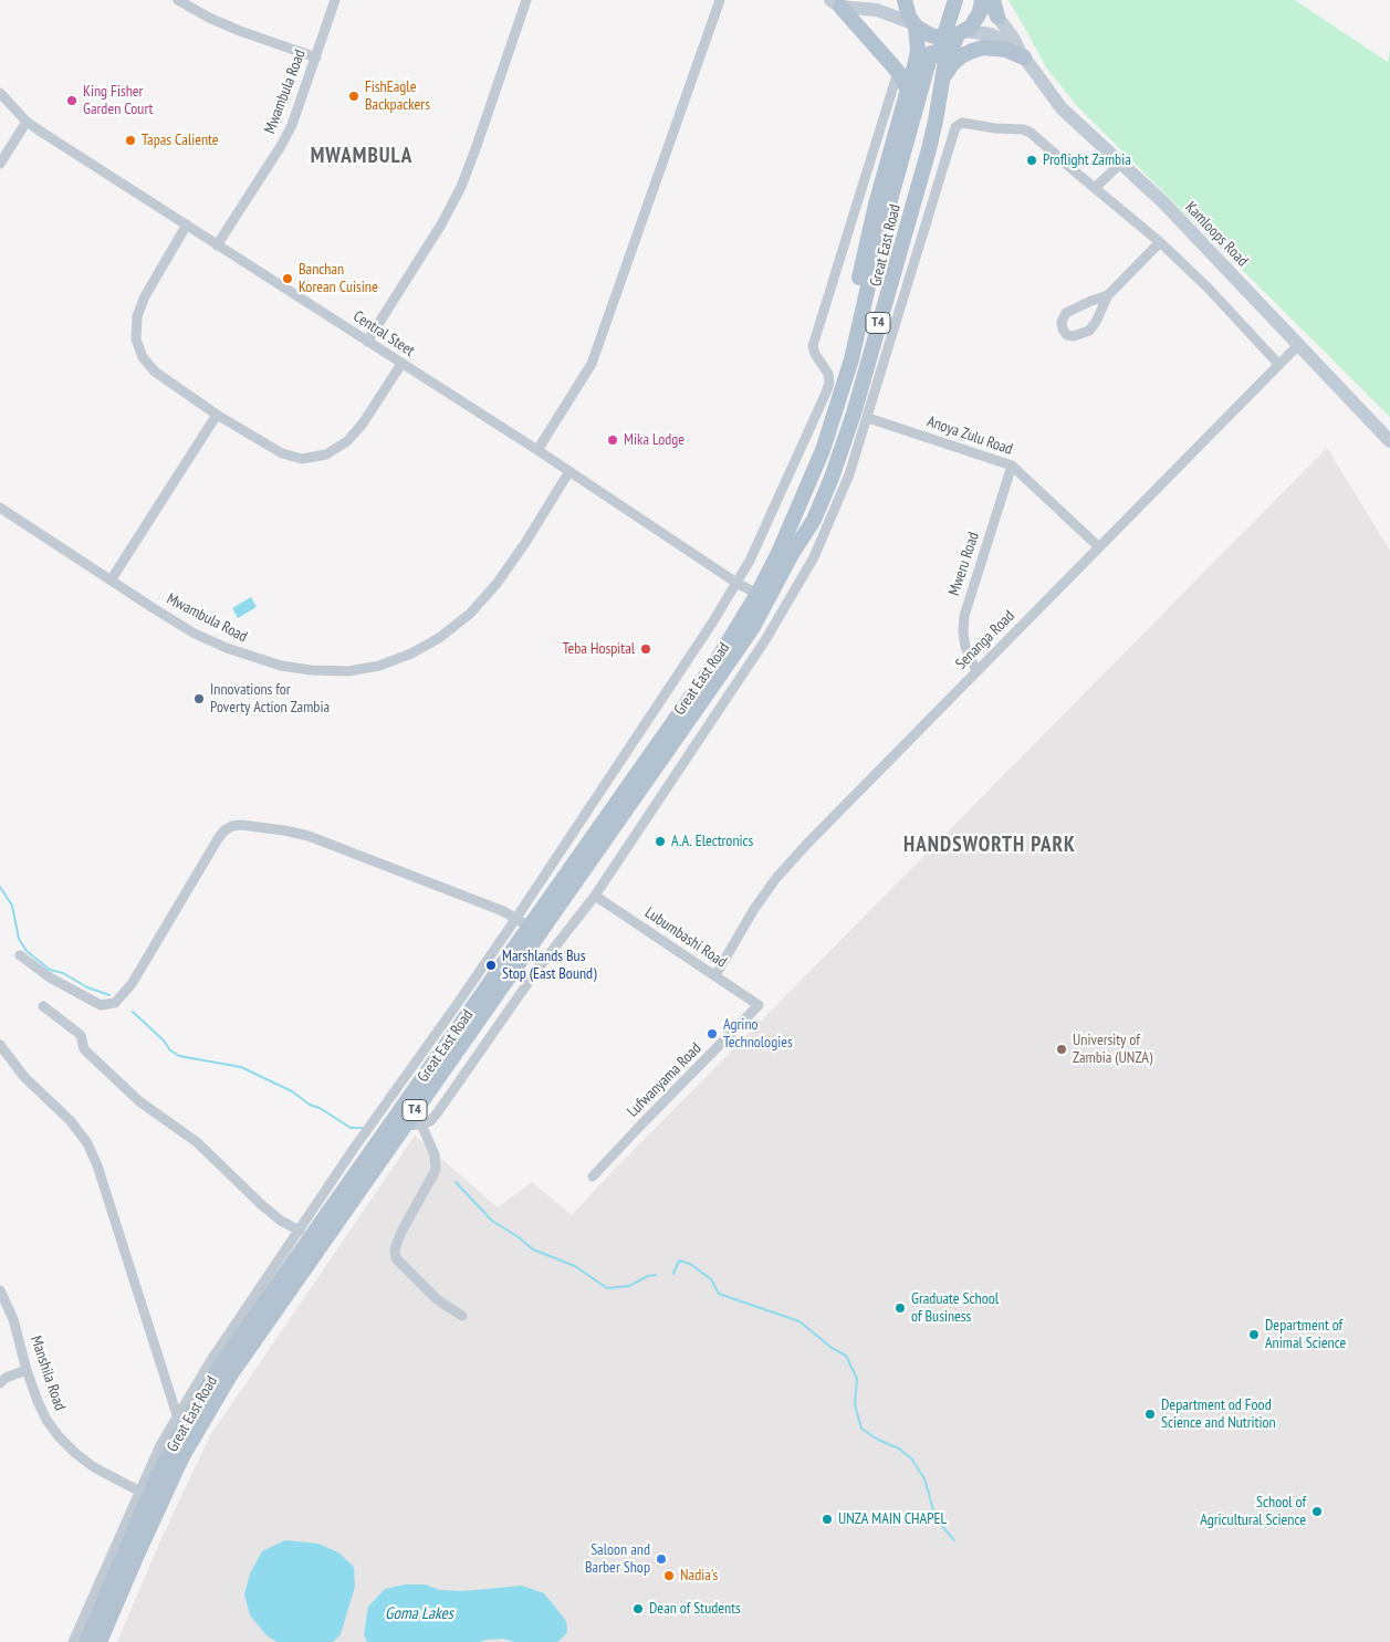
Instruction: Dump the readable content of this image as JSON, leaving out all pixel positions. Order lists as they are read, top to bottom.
{
  "streets": {
    "main road": ["Kamloops Road", "Great East Road", "T4"],
    "street": [
      "Mwambula Road",
      "Central Steet",
      "Anoya Zulu Road",
      "Mweru Road",
      "Senanga Road",
      "Lubumbashi Road",
      "Lufwanyama Road",
      "Manshila Road"
    ]
  },
  "crossings": [
    ["Mwambula Road", "Central Steet"],
    ["Kamloops Road", "Great East Road"],
    ["Kamloops Road", "Senanga Road"],
    ["Great East Road", "Central Steet"],
    ["Anoya Zulu Road", "Mweru Road"],
    ["Anoya Zulu Road", "Senanga Road"],
    ["Mweru Road", "Senanga Road"],
    ["Senanga Road", "Lubumbashi Road"],
    ["Lubumbashi Road", "Lufwanyama Road"]
  ],
  "districts": ["MWAMBULA", "HANDSWORTH PARK"],
  "water": ["Goma Lakes"],
  "places": [
    "FishEagle Backpackers",
    "King Fisher Garden Court",
    "Tapas Caliente",
    "Proflight Zambia",
    "Banchan Korean Cuisine",
    "Mika Lodge",
    "Teba Hospital",
    "Innovations for Poverty Action Zambia",
    "A.A. Electronics",
    "Marshlands Bus Stop (East Bound)",
    "Agrino Technologies",
    "University of Zambia (UNZA)",
    "Graduate School of Business",
    "Department of Animal Science",
    "Department od Food Science and Nutrition",
    "School of Agricultural Science",
    "UNZA MAIN CHAPEL",
    "Saloon and Barber Shop",
    "Nadia's",
    "Dean of Students"
  ]
}
